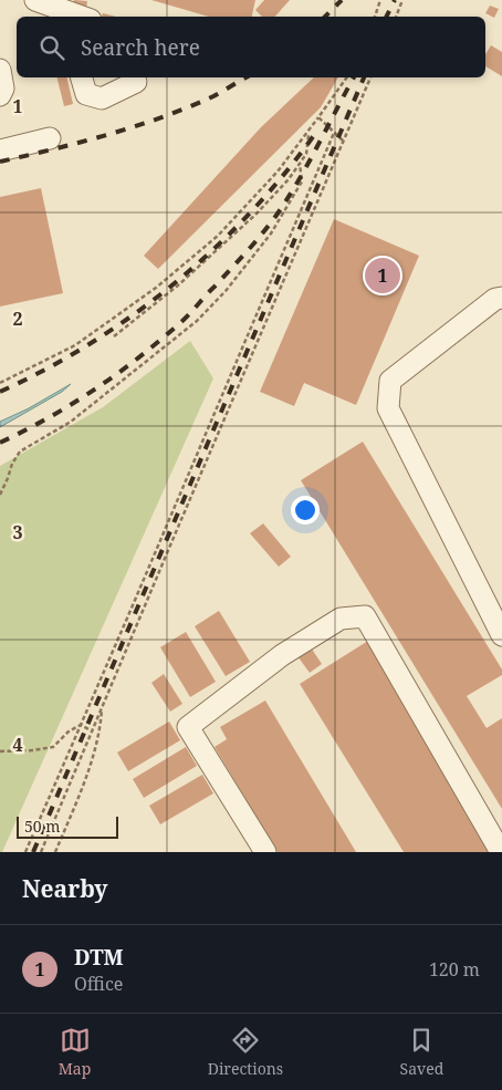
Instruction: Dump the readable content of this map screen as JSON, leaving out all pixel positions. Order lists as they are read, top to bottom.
{
  "scale_bar": "50 m",
  "page": {
    "search": "Search here",
    "pins": "1",
    "scale": "50 m",
    "heading": "Nearby",
    "list": [
      {
        "mark": "1",
        "name": "DTM",
        "note": "Office",
        "value": "120 m"
      }
    ],
    "nav": ["Map", "Directions", "Saved"]
  },
  "grid": {
    "rows": [
      "1",
      "2",
      "3",
      "4"
    ]
  }
}
